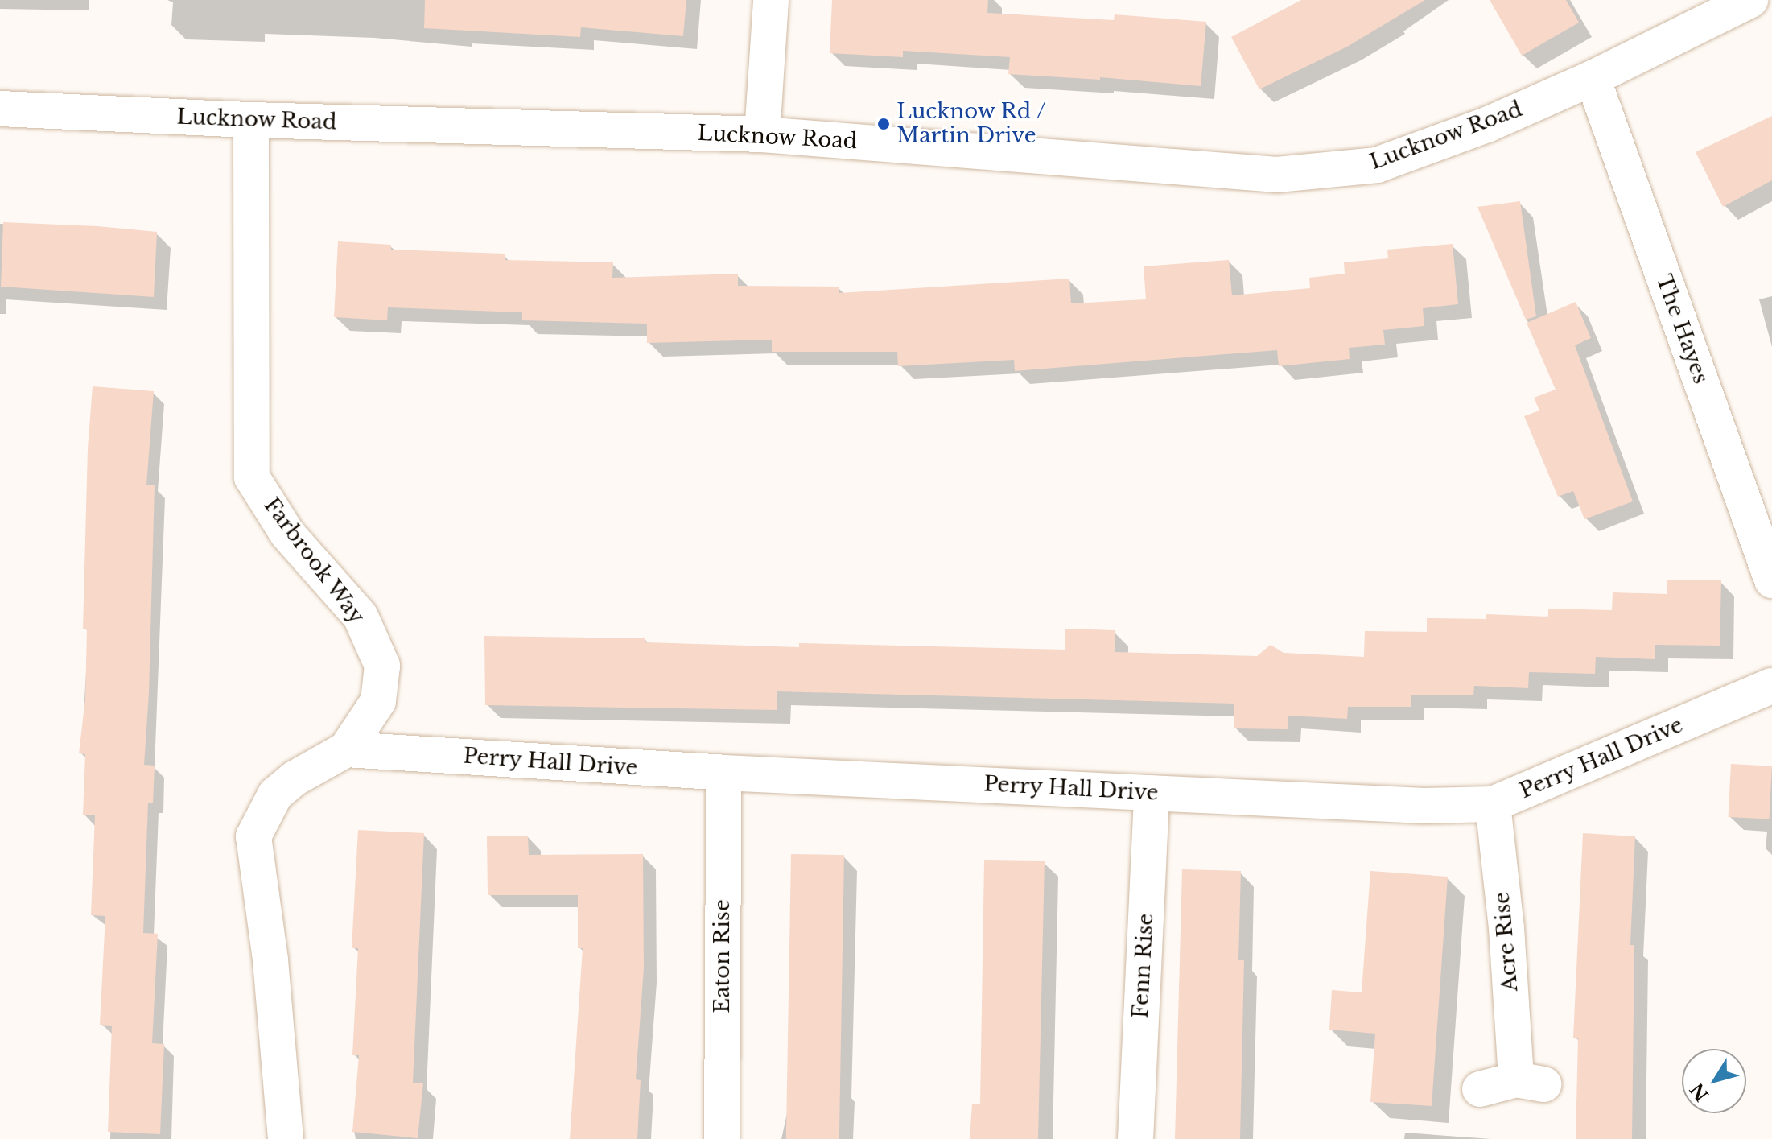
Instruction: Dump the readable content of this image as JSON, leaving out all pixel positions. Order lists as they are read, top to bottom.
{
  "streets": {
    "street": [
      "Lucknow Road",
      "The Hayes",
      "Farbrook Way",
      "Perry Hall Drive",
      "Acre Rise",
      "Eaton Rise",
      "Fenn Rise"
    ]
  },
  "crossings": [
    ["Lucknow Road", "The Hayes"],
    ["Lucknow Road", "Farbrook Way"],
    ["Farbrook Way", "Perry Hall Drive"],
    ["Perry Hall Drive", "Acre Rise"],
    ["Perry Hall Drive", "Eaton Rise"],
    ["Perry Hall Drive", "Fenn Rise"]
  ],
  "places": ["Lucknow Rd / Martin Drive"],
  "north": "bottom left"
}
